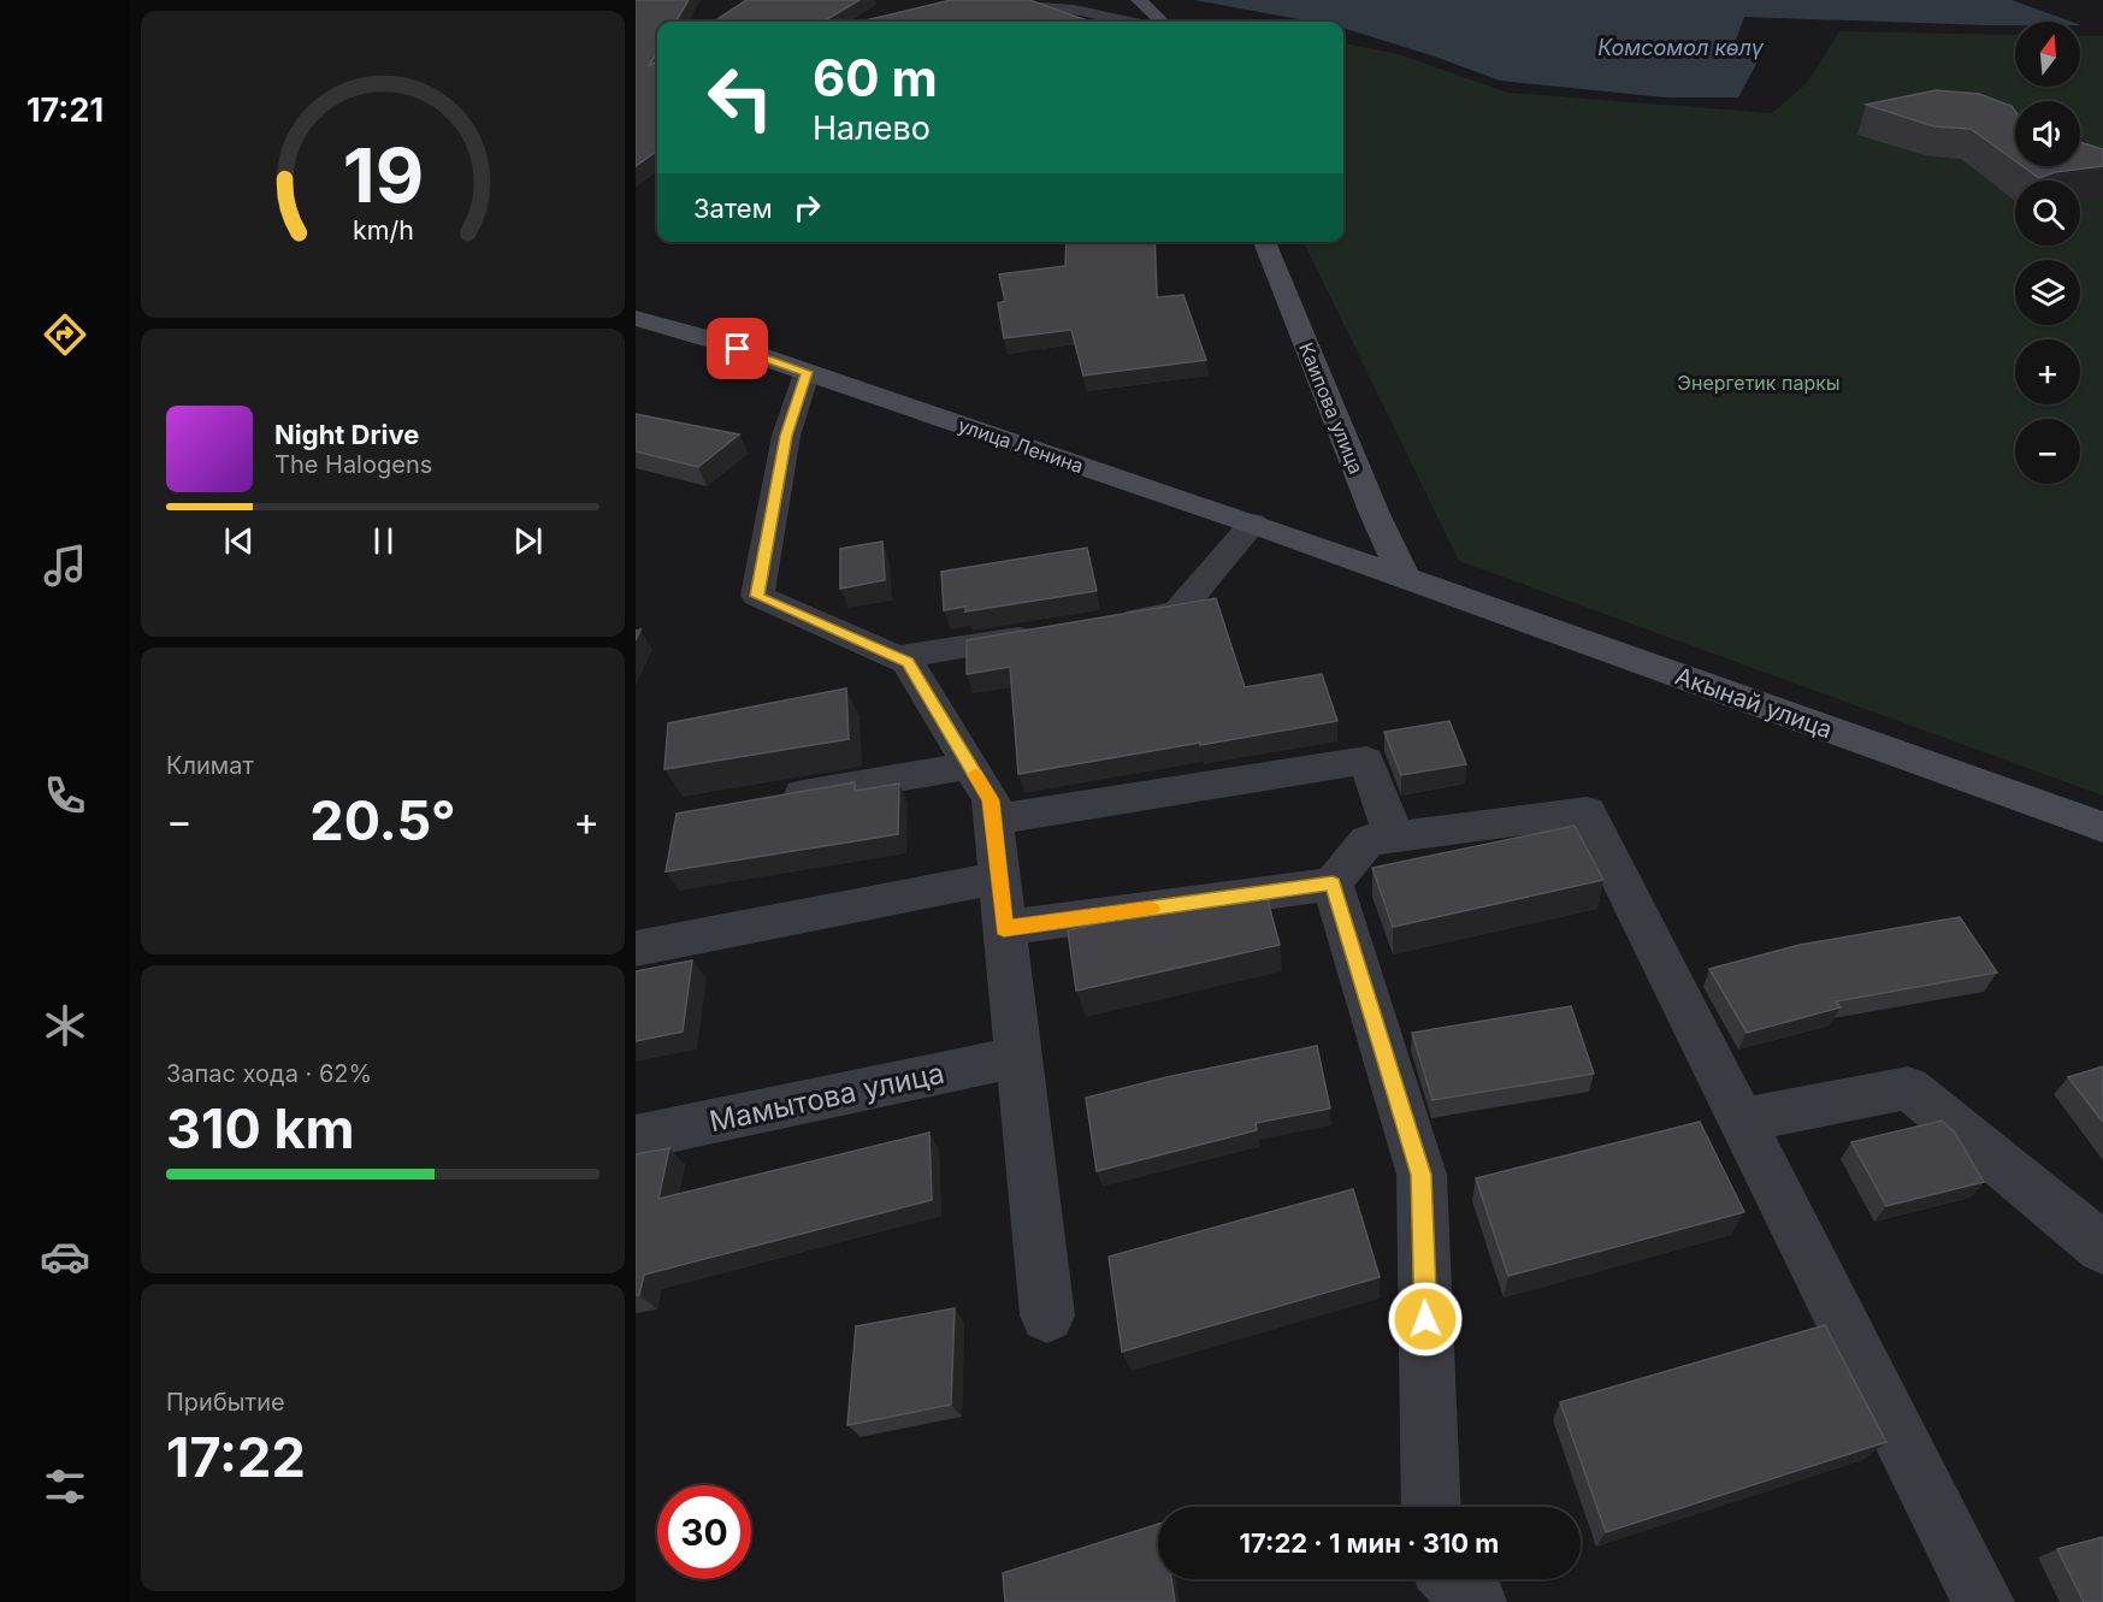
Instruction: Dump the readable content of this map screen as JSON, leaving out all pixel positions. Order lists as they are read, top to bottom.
{
  "streets": {
    "main road": ["Каипова улица", "улица Ленина", "Акынай улица"],
    "street": ["Мамытова улица"]
  },
  "crossings": [
    ["Каипова улица", "улица Ленина"],
    ["Каипова улица", "Акынай улица"],
    ["улица Ленина", "Акынай улица"]
  ],
  "water": ["Комсомол көлү"],
  "parks": ["Энергетик паркы"],
  "north": "top",
  "page": {
    "tabs": "17:21",
    "map_buttons": ["+", "−"],
    "turn": ["60 m", "Налево"],
    "then": "Затем",
    "song": ["Night Drive", "The Halogens"],
    "tile": [
      "Климат",
      ["Запас хода · 62%", "310 km"],
      ["Прибытие", "17:22"]
    ],
    "heat": ["−", "20.5°", "+"],
    "limit": "30",
    "trip": "17:22 · 1 мин · 310 m",
    "gauge": ["19", "km/h"]
  }
}
